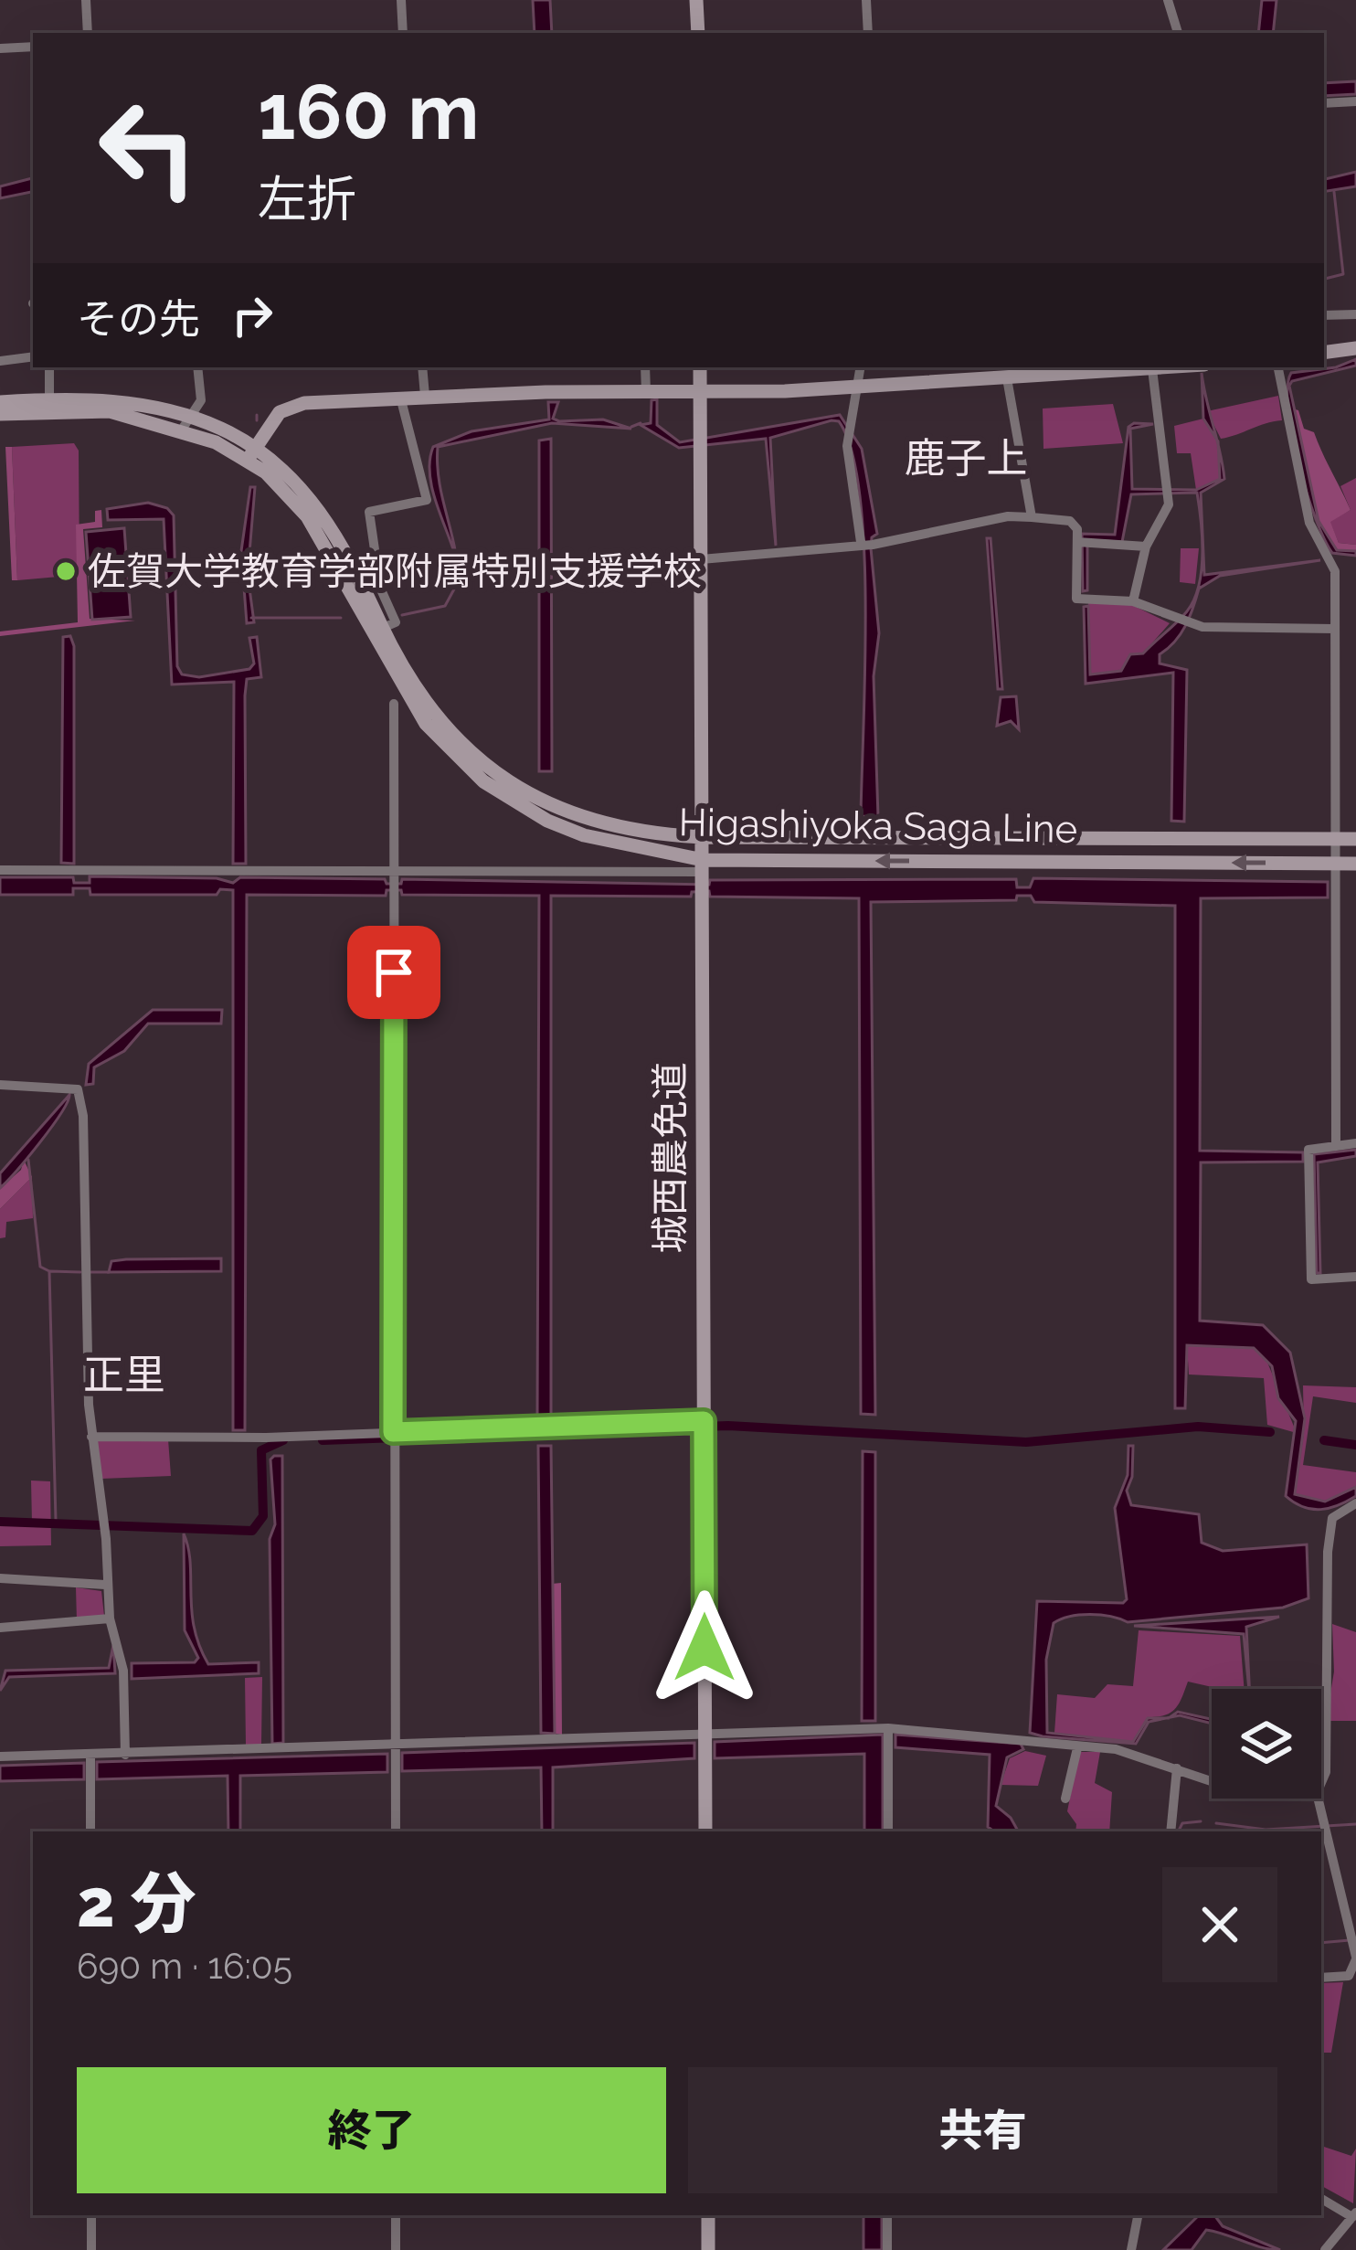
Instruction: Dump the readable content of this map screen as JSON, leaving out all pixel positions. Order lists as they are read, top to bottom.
{
  "streets": {
    "main road": ["Higashiyoka Saga Line", "城西農免道"]
  },
  "crossings": [
    ["Higashiyoka Saga Line", "城西農免道"]
  ],
  "districts": ["鹿子上", "正里"],
  "places": ["佐賀大学教育学部附属特別支援学校"],
  "page": {
    "turn": ["160 m", "左折"],
    "then": "その先",
    "heading": ["2 分", "690 m · 16:05"],
    "buttons": ["終了", "共有"]
  }
}
